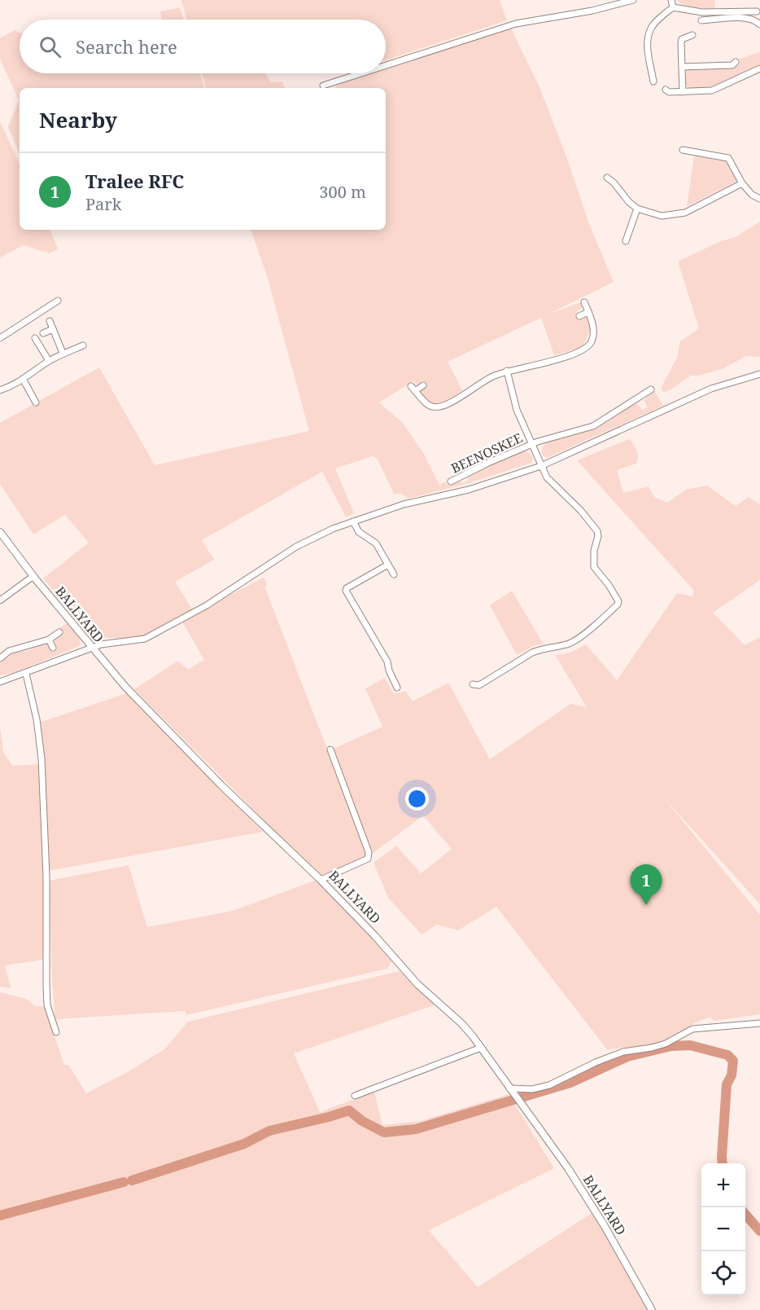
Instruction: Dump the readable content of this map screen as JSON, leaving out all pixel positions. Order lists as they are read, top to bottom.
{
  "streets": {
    "street": ["BEENOSKEE", "BALLYARD"]
  },
  "page": {
    "search": "Search here",
    "heading": "Nearby",
    "list": [
      {
        "mark": "1",
        "name": "Tralee RFC",
        "note": "Park",
        "value": "300 m"
      }
    ],
    "pins": "1",
    "map_buttons": ["+", "−"]
  }
}
